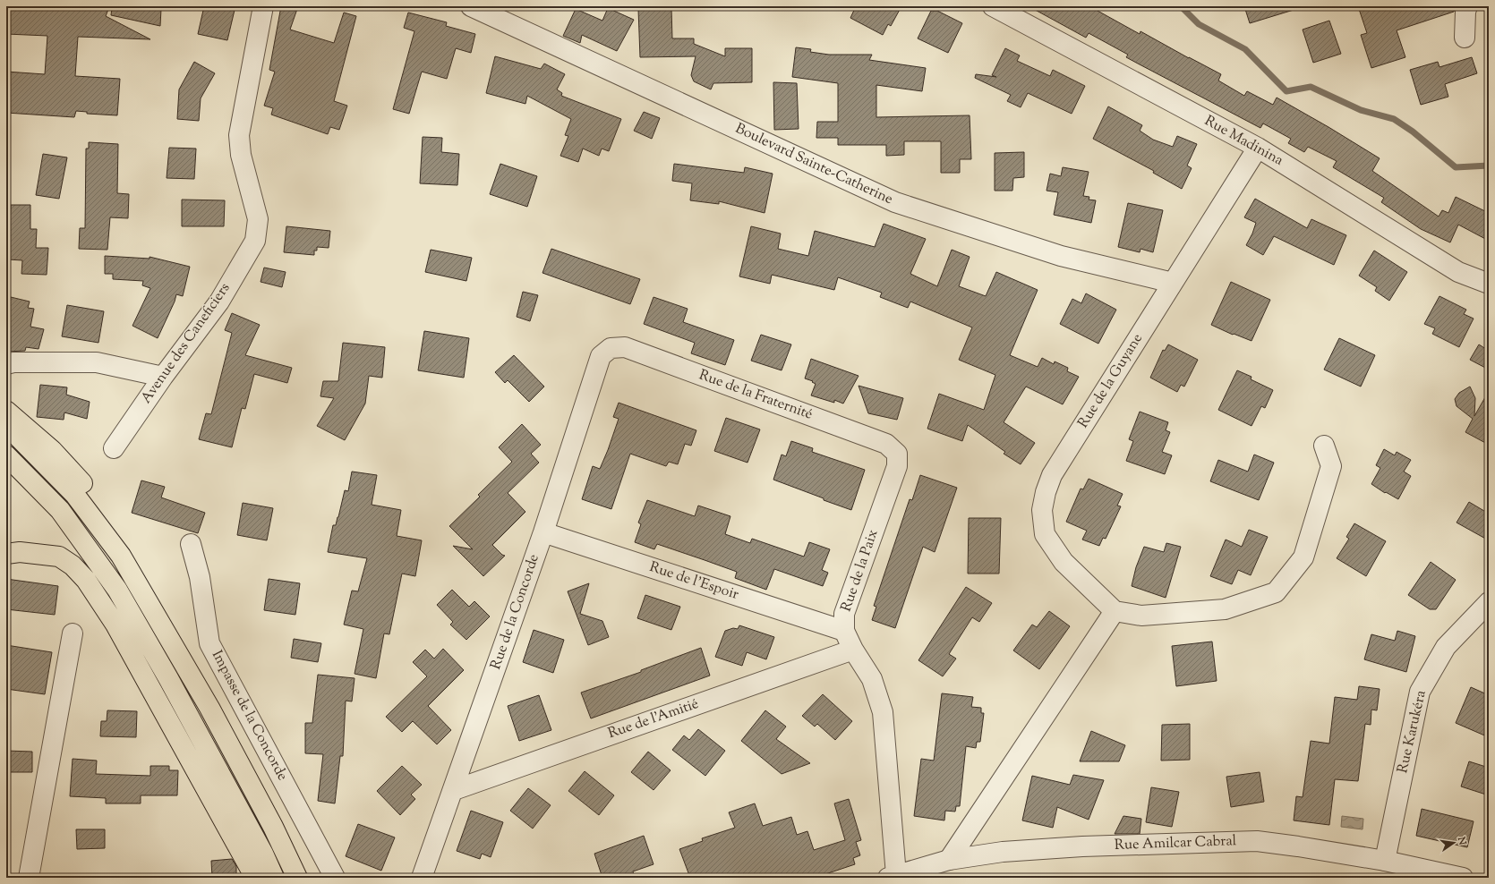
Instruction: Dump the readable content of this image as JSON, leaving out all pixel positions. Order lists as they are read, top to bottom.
{
  "streets": {
    "street": [
      "Rue Madinina",
      "Boulevard Sainte-Catherine",
      "Avenue des Caneficiers",
      "Rue de la Guyane",
      "Rue de la Fraternité",
      "Rue de la Paix",
      "Rue de l'Espoir",
      "Rue de la Concorde",
      "Impasse de la Concorde",
      "Rue de l'Amitié",
      "Rue Karukéra",
      "Rue Amilcar Cabral"
    ]
  },
  "crossings": [
    ["Rue Madinina", "Rue de la Guyane"],
    ["Boulevard Sainte-Catherine", "Rue de la Guyane"],
    ["Rue de la Fraternité", "Rue de la Paix"],
    ["Rue de la Fraternité", "Rue de la Concorde"],
    ["Rue de la Paix", "Rue de l'Espoir"],
    ["Rue de la Paix", "Rue de l'Amitié"],
    ["Rue de la Paix", "Rue Amilcar Cabral"],
    ["Rue de l'Espoir", "Rue de la Concorde"],
    ["Rue de la Concorde", "Rue de l'Amitié"],
    ["Rue Karukéra", "Rue Amilcar Cabral"]
  ],
  "north": "right"
}
